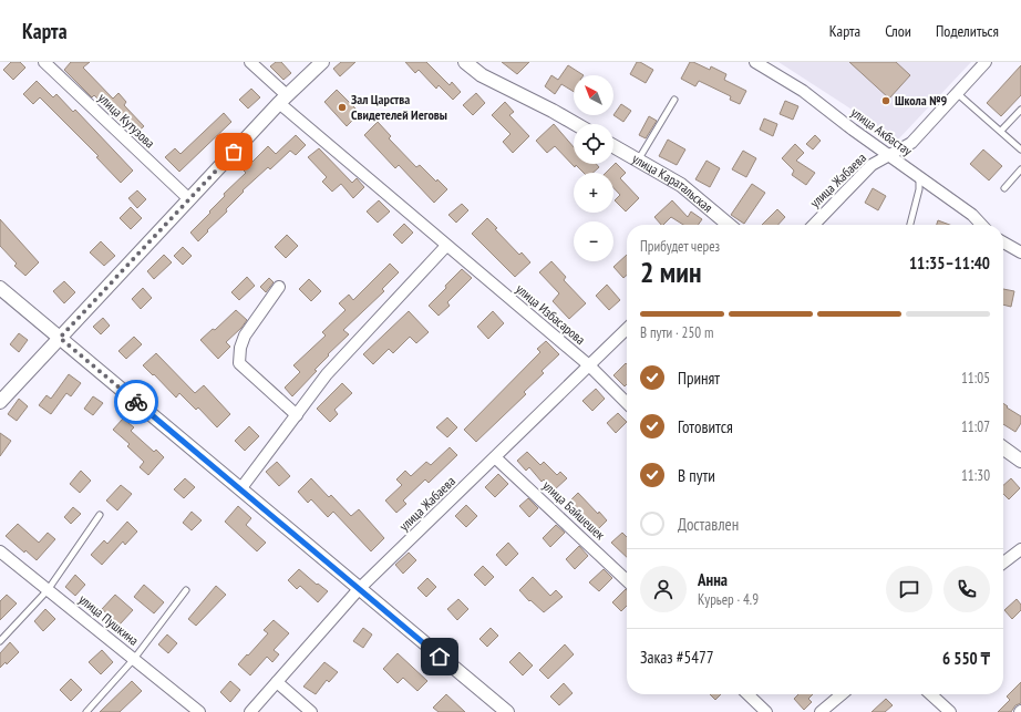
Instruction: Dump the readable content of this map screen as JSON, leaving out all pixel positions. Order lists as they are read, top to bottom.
{
  "streets": {
    "street": [
      "улица Кутузова",
      "улица Акбастау",
      "улица Жабаева",
      "улица Каратальская",
      "улица Избасарова",
      "улица Байшешек",
      "улица Пушкина"
    ]
  },
  "crossings": [
    ["улица Акбастау", "улица Жабаева"],
    ["улица Жабаева", "улица Избасарова"],
    ["улица Жабаева", "улица Байшешек"]
  ],
  "places": ["Школа №9", "Зал Царства Свидетелей Иеговы"],
  "north": "top left",
  "page": {
    "header": "Карта",
    "nav": ["Карта", "Слои", "Поделиться"],
    "map_buttons": ["+", "−"],
    "heading": ["2 мин", "Прибудет через", "11:35–11:40"],
    "panel": [
      "Анна",
      "Курьер · 4.9",
      "Заказ #5477",
      "6 550 ₸"
    ],
    "bar": "В пути · 250 m",
    "list": [
      ["Принят", "11:05"],
      ["Готовится", "11:07"],
      ["В пути", "11:30"],
      "Доставлен"
    ]
  }
}
